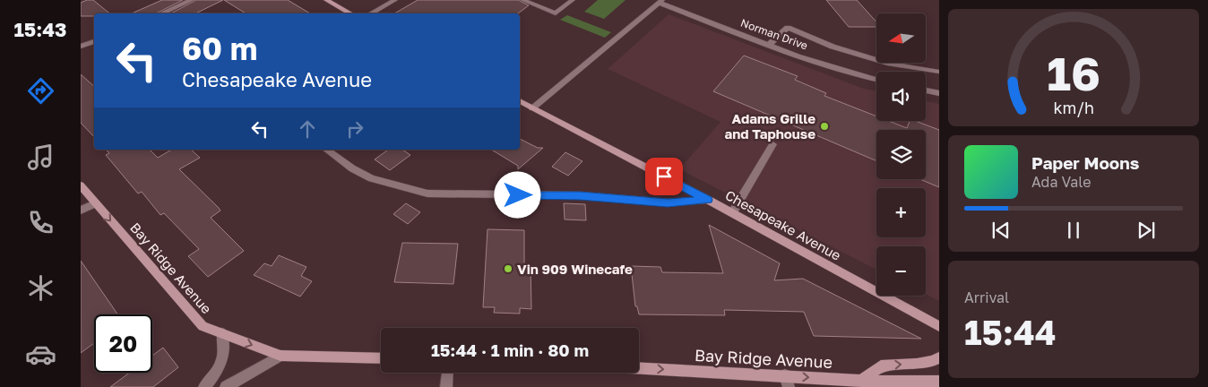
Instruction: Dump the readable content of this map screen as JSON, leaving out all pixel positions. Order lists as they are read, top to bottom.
{
  "streets": {
    "main road": ["Chesapeake Avenue", "Bay Ridge Avenue"],
    "street": ["Norman Drive"]
  },
  "one_way": ["Bay Ridge Avenue"],
  "places": ["Adams Grille and Taphouse", "Vin 909 Winecafe"],
  "north": "left",
  "page": {
    "tabs": "15:43",
    "map_buttons": ["+", "−"],
    "turn": ["60 m", "Chesapeake Avenue"],
    "song": ["Paper Moons", "Ada Vale"],
    "tile": ["Arrival", "15:44"],
    "limit": "20",
    "trip": "15:44 · 1 min · 80 m",
    "gauge": ["16", "km/h"]
  }
}
